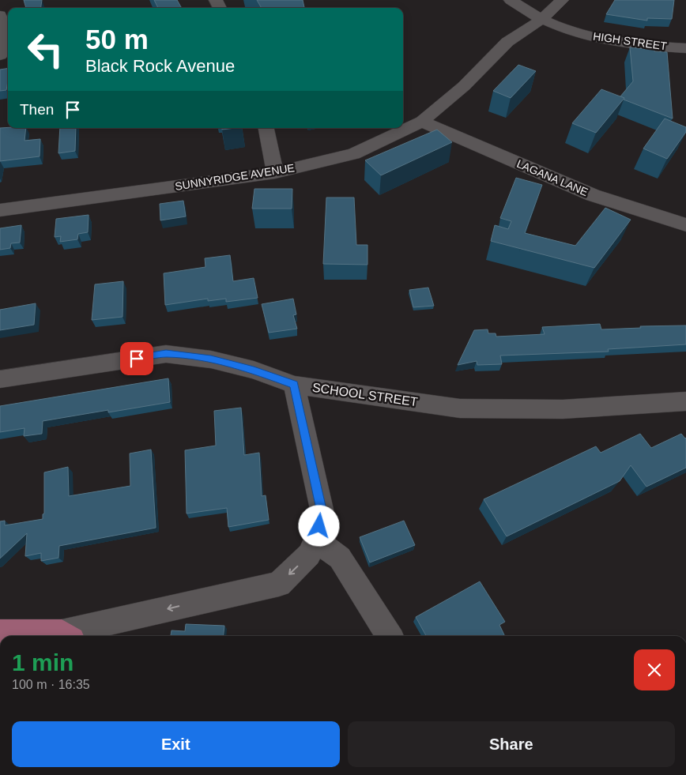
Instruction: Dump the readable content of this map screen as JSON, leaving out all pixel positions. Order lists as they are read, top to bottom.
{
  "streets": {
    "street": [
      "HIGH STREET",
      "SUNNYRIDGE AVENUE",
      "LAGANA LANE",
      "SCHOOL STREET"
    ]
  },
  "crossings": [
    ["HIGH STREET", "SUNNYRIDGE AVENUE"],
    ["SUNNYRIDGE AVENUE", "LAGANA LANE"]
  ],
  "page": {
    "turn": ["50 m", "Black Rock Avenue"],
    "then": "Then",
    "heading": ["1 min", "100 m · 16:35"],
    "buttons": ["Exit", "Share"]
  }
}
